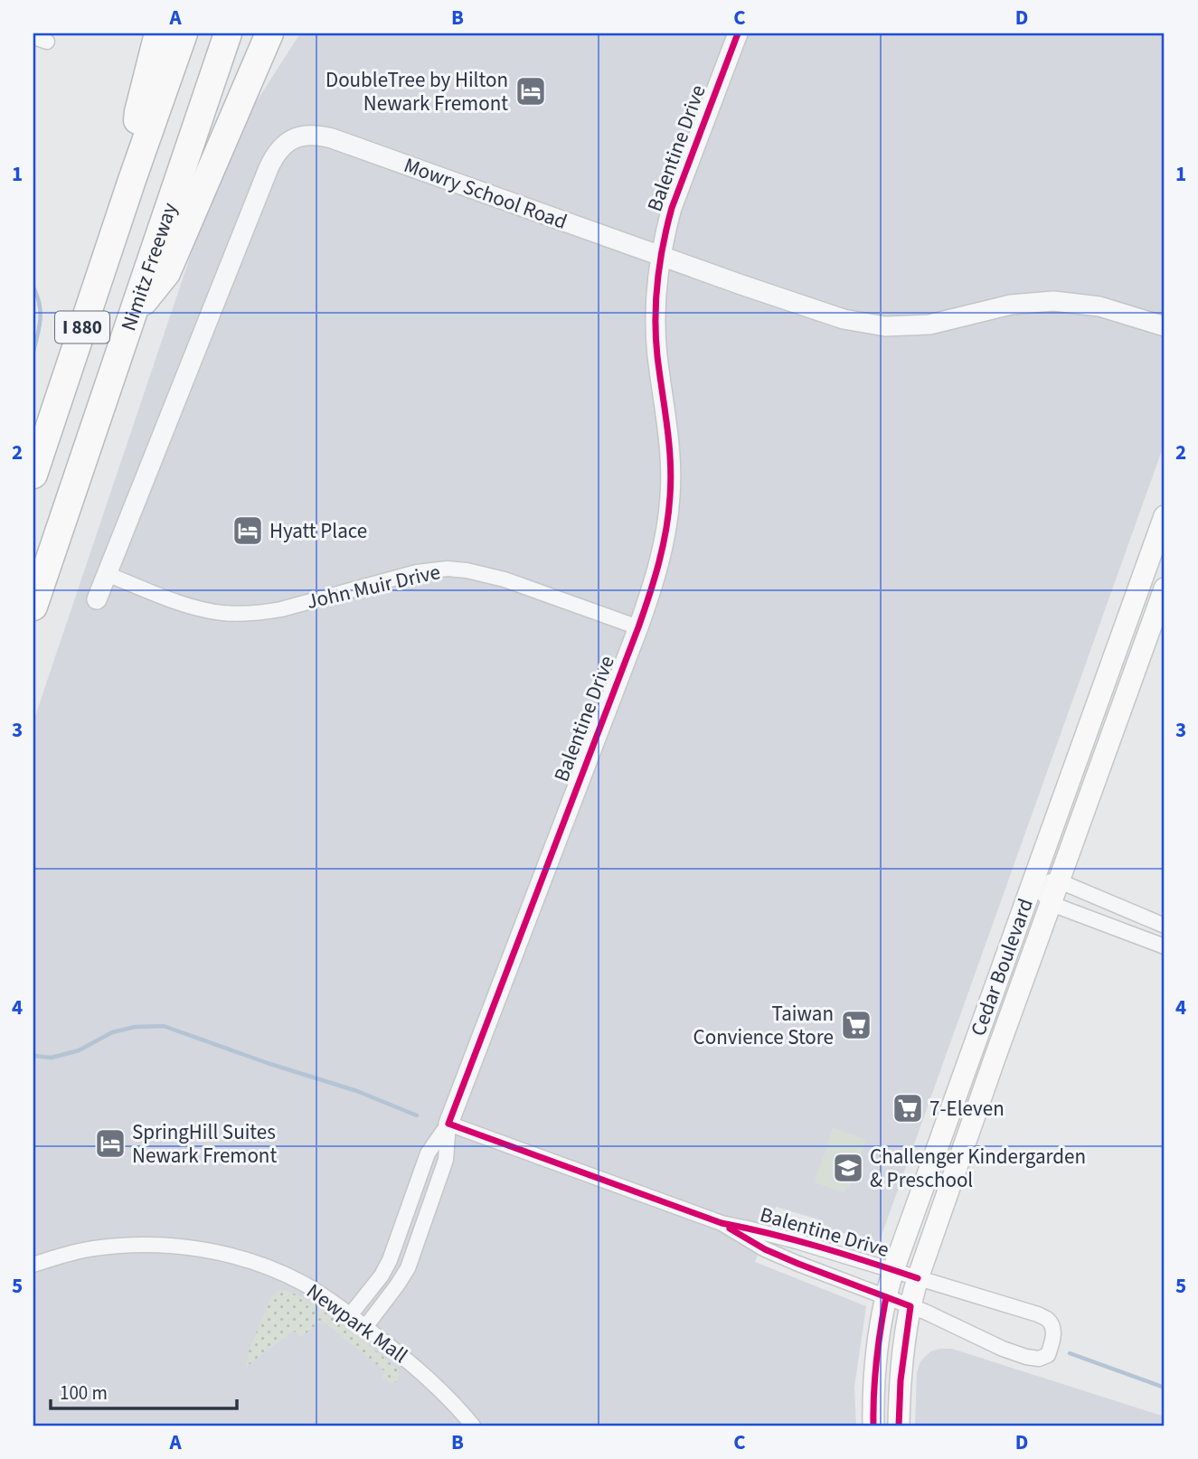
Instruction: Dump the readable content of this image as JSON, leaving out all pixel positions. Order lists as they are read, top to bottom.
{
  "streets": {
    "highway": ["Nimitz Freeway", "I 880"],
    "main road": ["Cedar Boulevard"],
    "street": [
      "Balentine Drive",
      "Mowry School Road",
      "John Muir Drive",
      "Newpark Mall"
    ]
  },
  "crossings": [
    ["Balentine Drive", "Mowry School Road"],
    ["Balentine Drive", "John Muir Drive"],
    ["Balentine Drive", "Cedar Boulevard"],
    ["Balentine Drive", "Newpark Mall"],
    ["Mowry School Road", "John Muir Drive"]
  ],
  "places": {
    "hotel": ["DoubleTree by Hilton Newark Fremont", "Hyatt Place", "SpringHill Suites Newark Fremont"],
    "supermarket": ["Taiwan Convience Store", "7-Eleven"],
    "school or university": ["Challenger Kindergarden & Preschool"]
  },
  "scale_bar": "100 m",
  "grid": {
    "columns": [
      "A",
      "B",
      "C",
      "D"
    ],
    "rows": [
      "1",
      "2",
      "3",
      "4",
      "5"
    ]
  }
}
